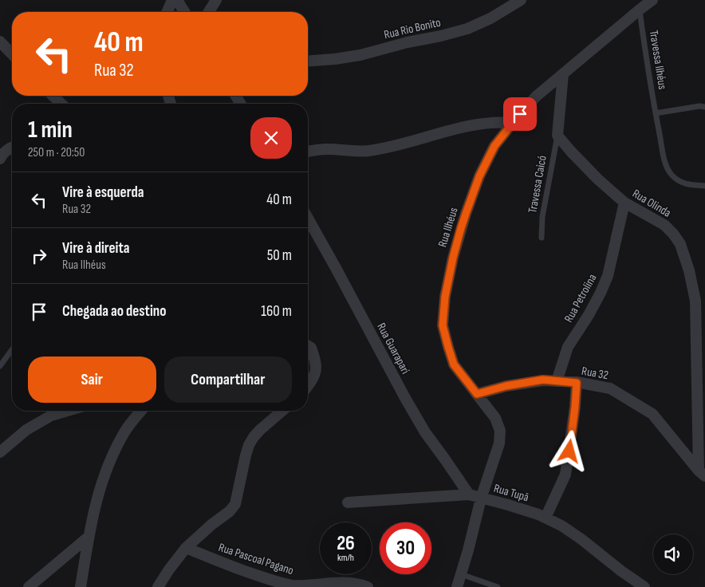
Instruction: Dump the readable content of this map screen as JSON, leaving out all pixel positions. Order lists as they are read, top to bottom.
{
  "streets": {
    "street": [
      "Rua Rio Bonito",
      "Rua Olinda",
      "Rua Ilhéus",
      "Rua Petrolina",
      "Rua Guarapari",
      "Rua 32",
      "Rua Tupã",
      "Rua Pascoal Pagano"
    ],
    "lane": ["Travessa Ilhéus", "Travessa Caicó"]
  },
  "crossings": [
    ["Travessa Ilhéus", "Rua Ilhéus"],
    ["Travessa Caicó", "Rua Olinda"],
    ["Rua Olinda", "Rua Petrolina"],
    ["Rua Olinda", "Rua 32"],
    ["Rua Ilhéus", "Rua 32"],
    ["Rua Ilhéus", "Rua Tupã"],
    ["Rua Petrolina", "Rua 32"],
    ["Rua Guarapari", "Rua Tupã"]
  ],
  "page": {
    "turn": ["40 m", "Rua 32"],
    "heading": ["1 min", "250 m · 20:50"],
    "list": [
      {
        "name": "Vire à esquerda",
        "note": "Rua 32",
        "value": "40 m"
      },
      {
        "name": "Vire à direita",
        "note": "Rua Ilhéus",
        "value": "50 m"
      },
      {
        "name": "Chegada ao destino",
        "value": "160 m"
      }
    ],
    "buttons": ["Sair", "Compartilhar"],
    "speed": "26 km/h",
    "limit": "30"
  }
}
